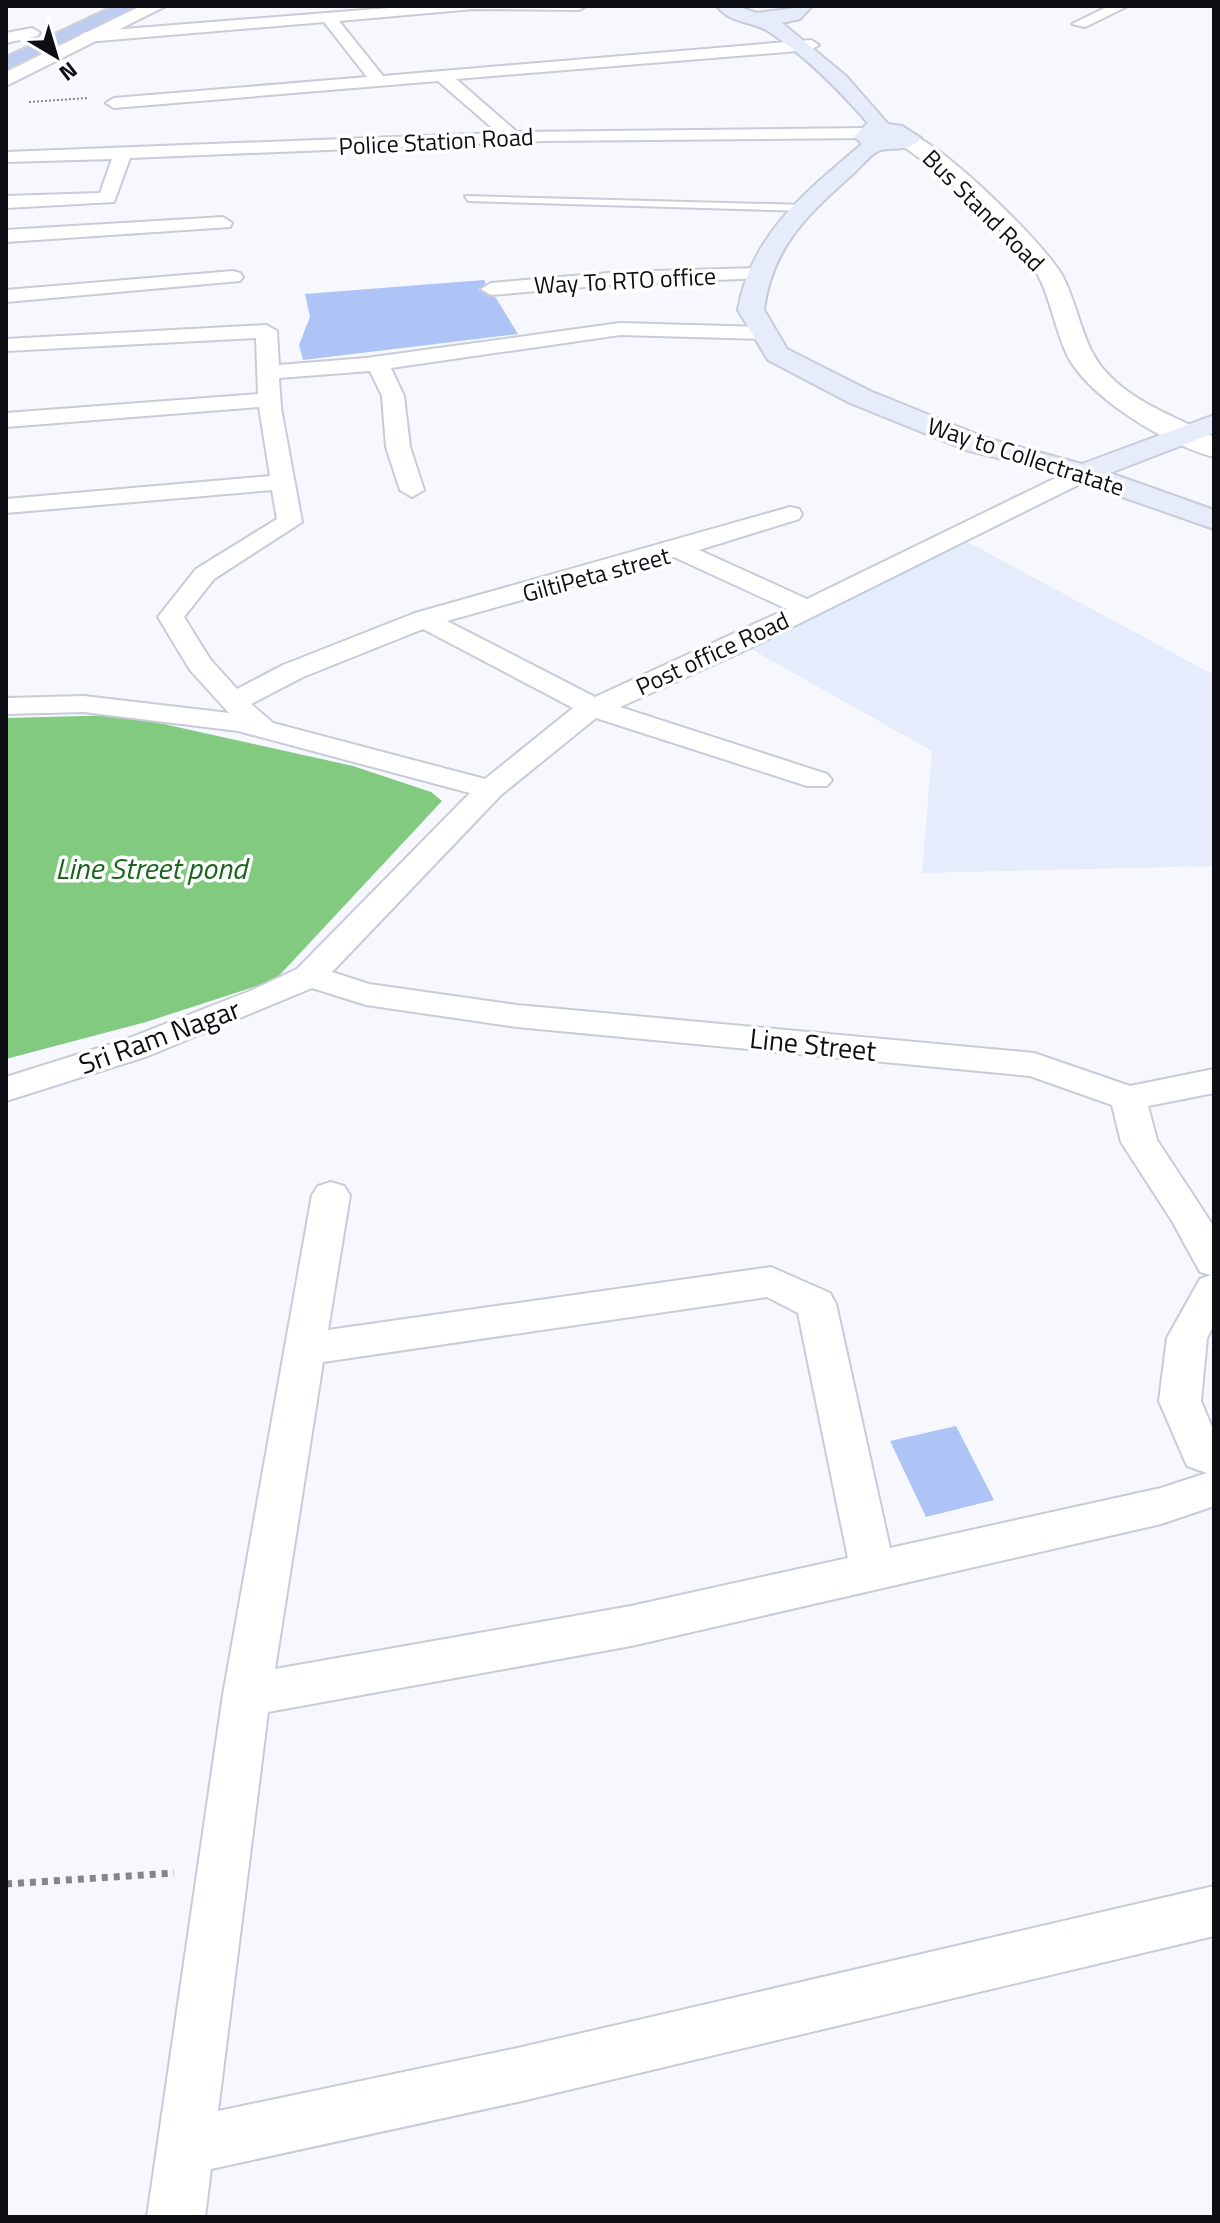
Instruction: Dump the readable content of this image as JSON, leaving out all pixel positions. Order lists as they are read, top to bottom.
{
  "streets": {
    "main road": ["Way to Collectratate", "Post office Road"],
    "street": [
      "Police Station Road",
      "Bus Stand Road",
      "Way To RTO office",
      "GiltiPeta street",
      "Sri Ram Nagar",
      "Line Street"
    ]
  },
  "crossings": [
    ["Police Station Road", "Way to Collectratate"],
    ["Bus Stand Road", "Post office Road"],
    ["Way To RTO office", "Way to Collectratate"],
    ["Way to Collectratate", "Post office Road"],
    ["GiltiPeta street", "Post office Road"],
    ["Post office Road", "Sri Ram Nagar"],
    ["Post office Road", "Line Street"],
    ["Sri Ram Nagar", "Line Street"]
  ],
  "water": ["Line Street pond"],
  "north": "bottom right"
}
